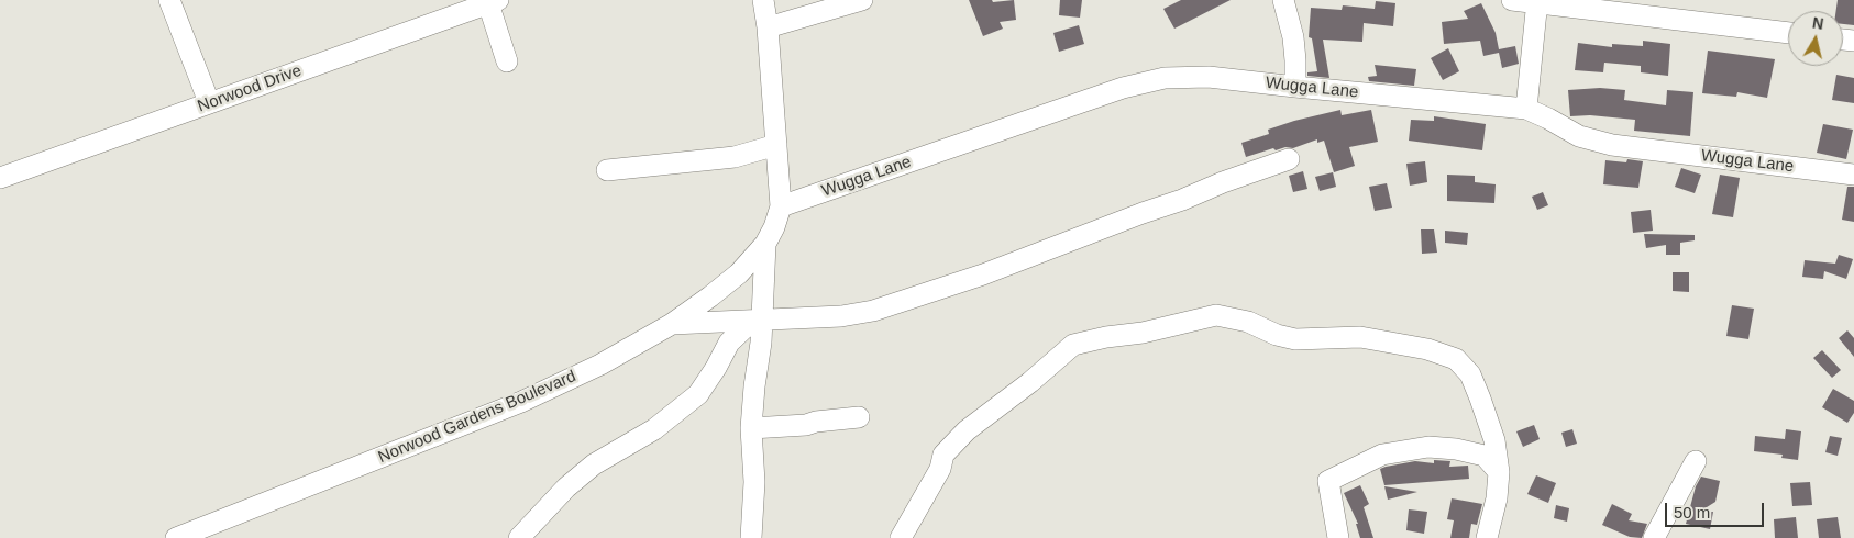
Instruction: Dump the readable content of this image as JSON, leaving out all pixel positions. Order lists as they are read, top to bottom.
{
  "streets": {
    "street": ["Wugga Lane", "Norwood Drive", "Norwood Gardens Boulevard"]
  },
  "crossings": [
    ["Wugga Lane", "Norwood Gardens Boulevard"]
  ],
  "scale_bar": "50 m",
  "north": "top"
}
